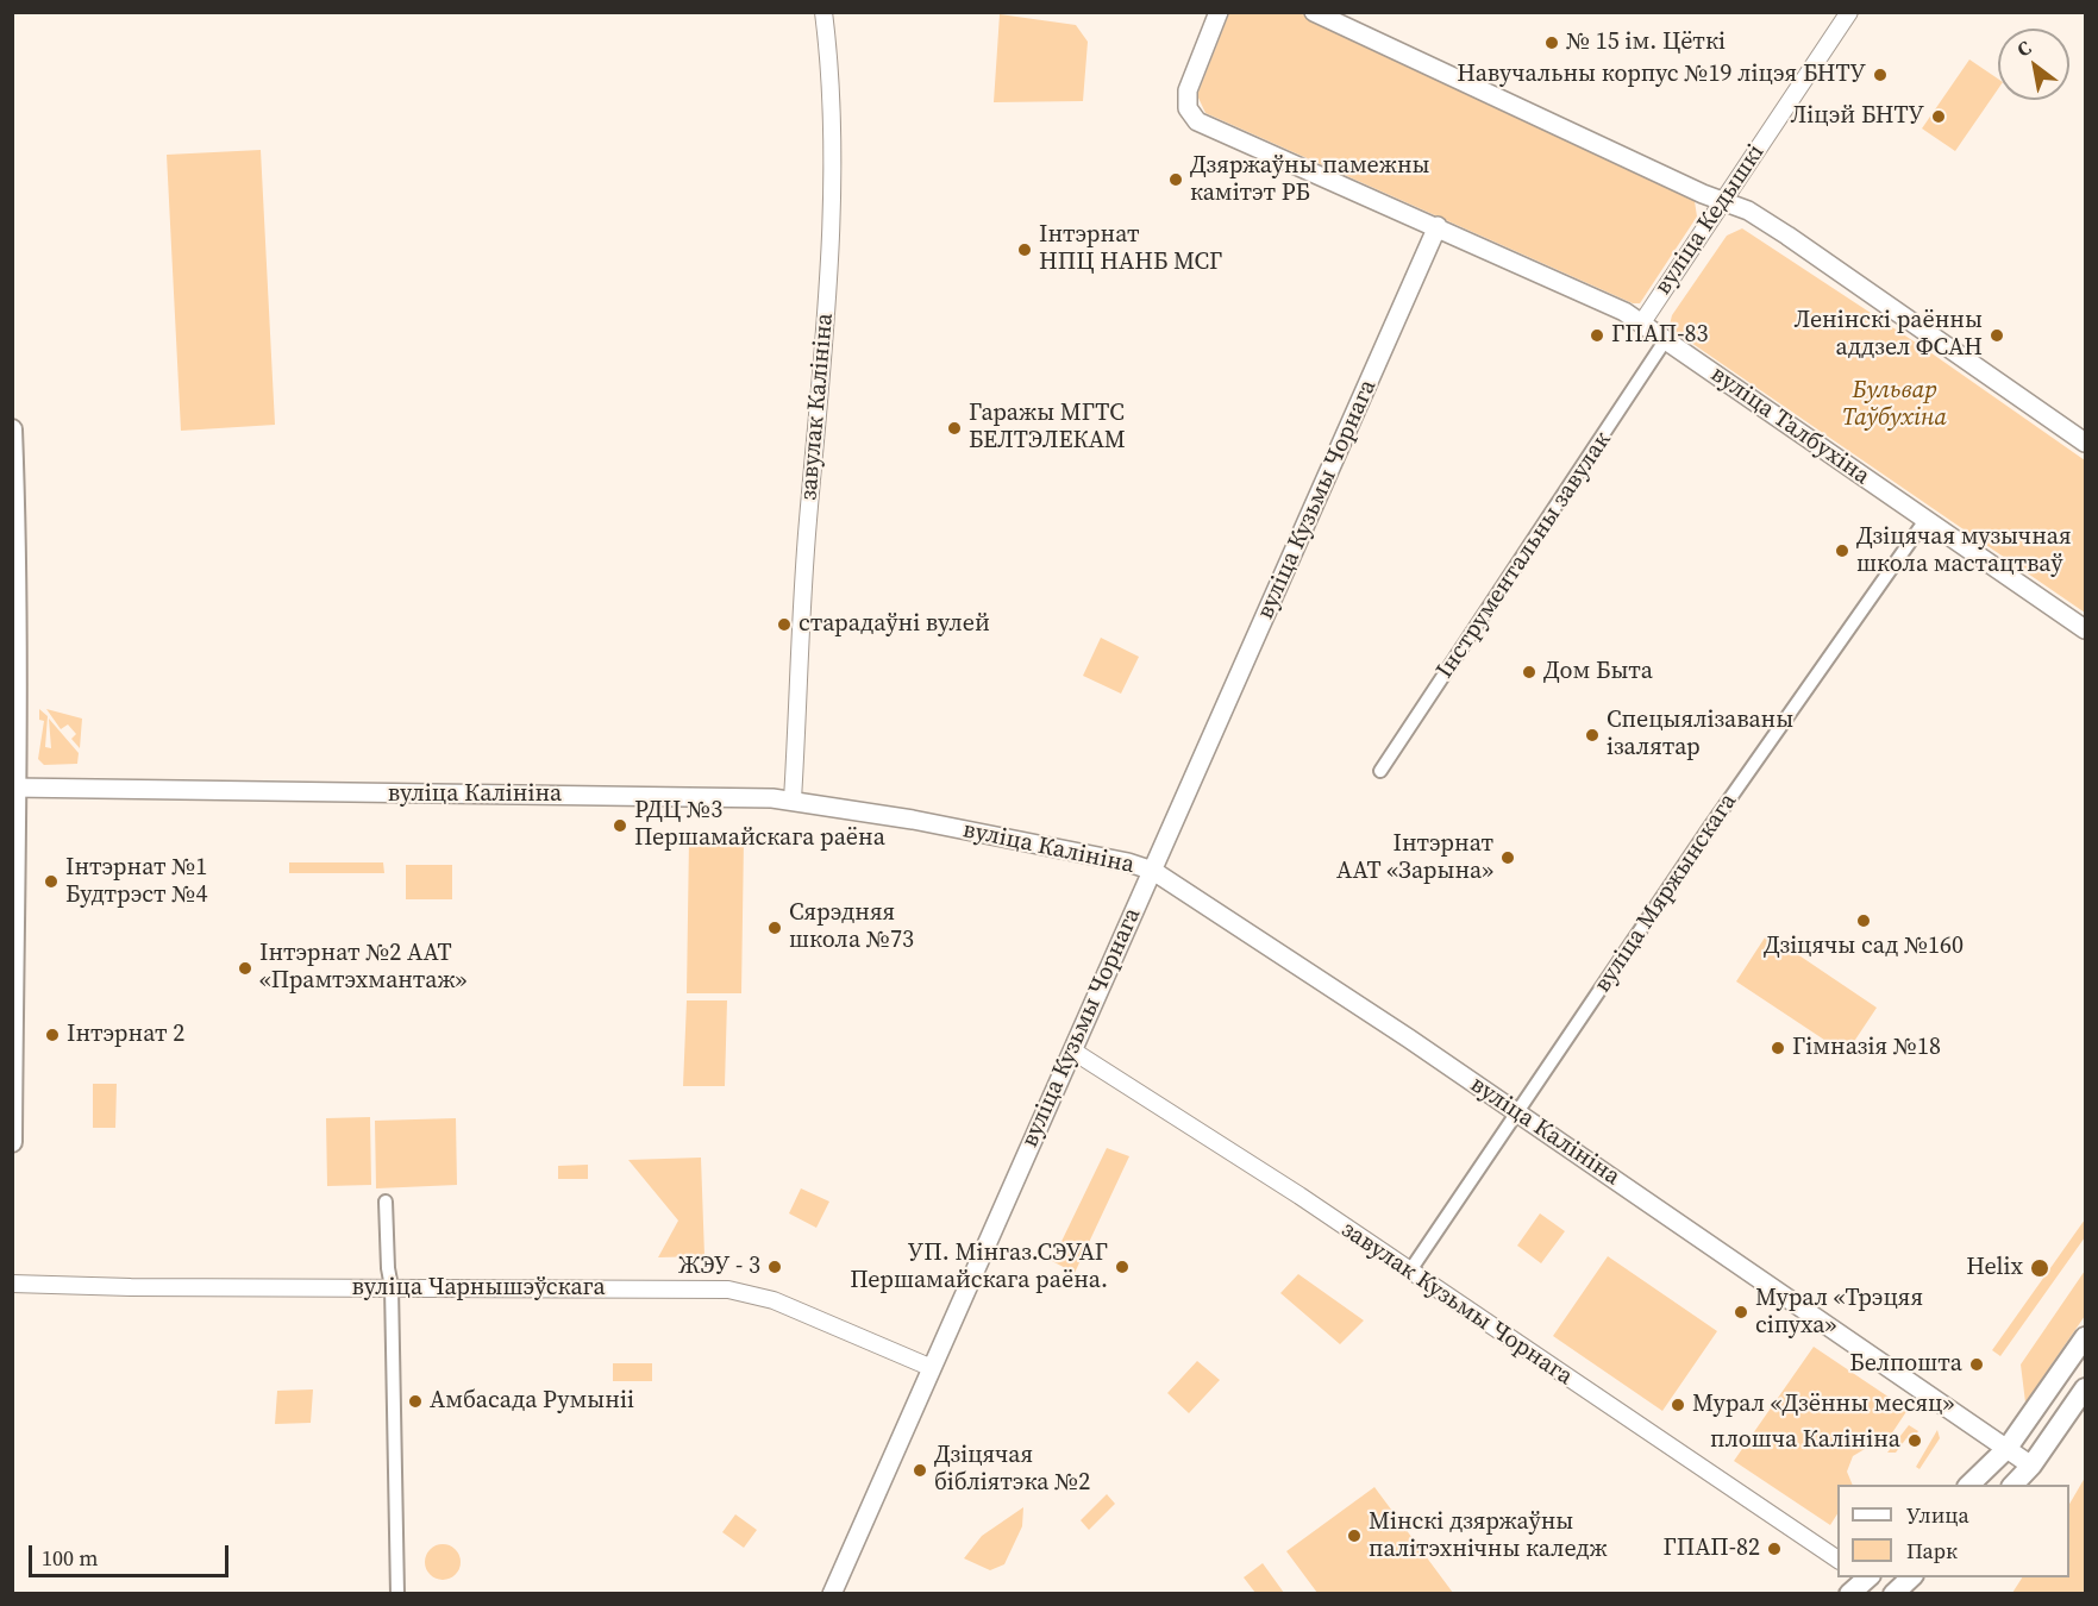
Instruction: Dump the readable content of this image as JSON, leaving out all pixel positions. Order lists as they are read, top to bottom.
{
  "streets": {
    "main road": ["вуліца Талбухіна", "вуліца Кузьмы Чорнага", "вуліца Калініна"],
    "street": [
      "вуліца Кедышкі",
      "завулак Калініна",
      "Інструментальны завулак",
      "вуліца Мяржынскага",
      "вуліца Чарнышэўскага",
      "завулак Кузьмы Чорнага"
    ]
  },
  "crossings": [
    ["вуліца Кедышкі", "вуліца Талбухіна"],
    ["завулак Калініна", "вуліца Калініна"],
    ["вуліца Талбухіна", "вуліца Кузьмы Чорнага"],
    ["вуліца Талбухіна", "Інструментальны завулак"],
    ["вуліца Талбухіна", "вуліца Мяржынскага"],
    ["вуліца Кузьмы Чорнага", "вуліца Калініна"],
    ["вуліца Кузьмы Чорнага", "вуліца Чарнышэўскага"],
    ["вуліца Кузьмы Чорнага", "завулак Кузьмы Чорнага"],
    ["вуліца Калініна", "вуліца Мяржынскага"],
    ["вуліца Мяржынскага", "завулак Кузьмы Чорнага"]
  ],
  "parks": ["Бульвар Таўбухіна"],
  "places": [
    "№ 15 ім. Цёткі",
    "Навучальны корпус №19 ліцэя БНТУ",
    "Ліцэй БНТУ",
    "Дзяржаўны памежны камітэт РБ",
    "Інтэрнат НПЦ НАНБ МСГ",
    "ГПАП-83",
    "Ленінскі раённы аддзел ФСАН",
    "Гаражы МГТС БЕЛТЭЛЕКАМ",
    "Дзіцячая музычная школа мастацтваў",
    "старадаўні вулей",
    "Дом Быта",
    "Спецыялізаваны ізалятар",
    "РДЦ №3 Першамайскага раёна",
    "Інтэрнат ААТ «Зарына»",
    "Інтэрнат №1 Будтрэст №4",
    "Дзіцячы сад №160",
    "Сярэдняя школа №73",
    "Інтэрнат №2 ААТ «Прамтэхмантаж»",
    "Інтэрнат 2",
    "Гімназія №18",
    "ЖЭУ - 3",
    "УП. Мінгаз.СЭУАГ Першамайскага раёна.",
    "Helix",
    "Мурал «Трэцяя сіпуха»",
    "Белпошта",
    "Амбасада Румыніі",
    "Мурал «Дзённы месяц»",
    "плошча Калініна",
    "Дзіцячая бібліятэка №2",
    "Мінскі дзяржаўны палітэхнічны каледж",
    "ГПАП-82"
  ],
  "legend": ["Улица", "Парк"],
  "scale_bar": "100 m",
  "north": "top left"
}
